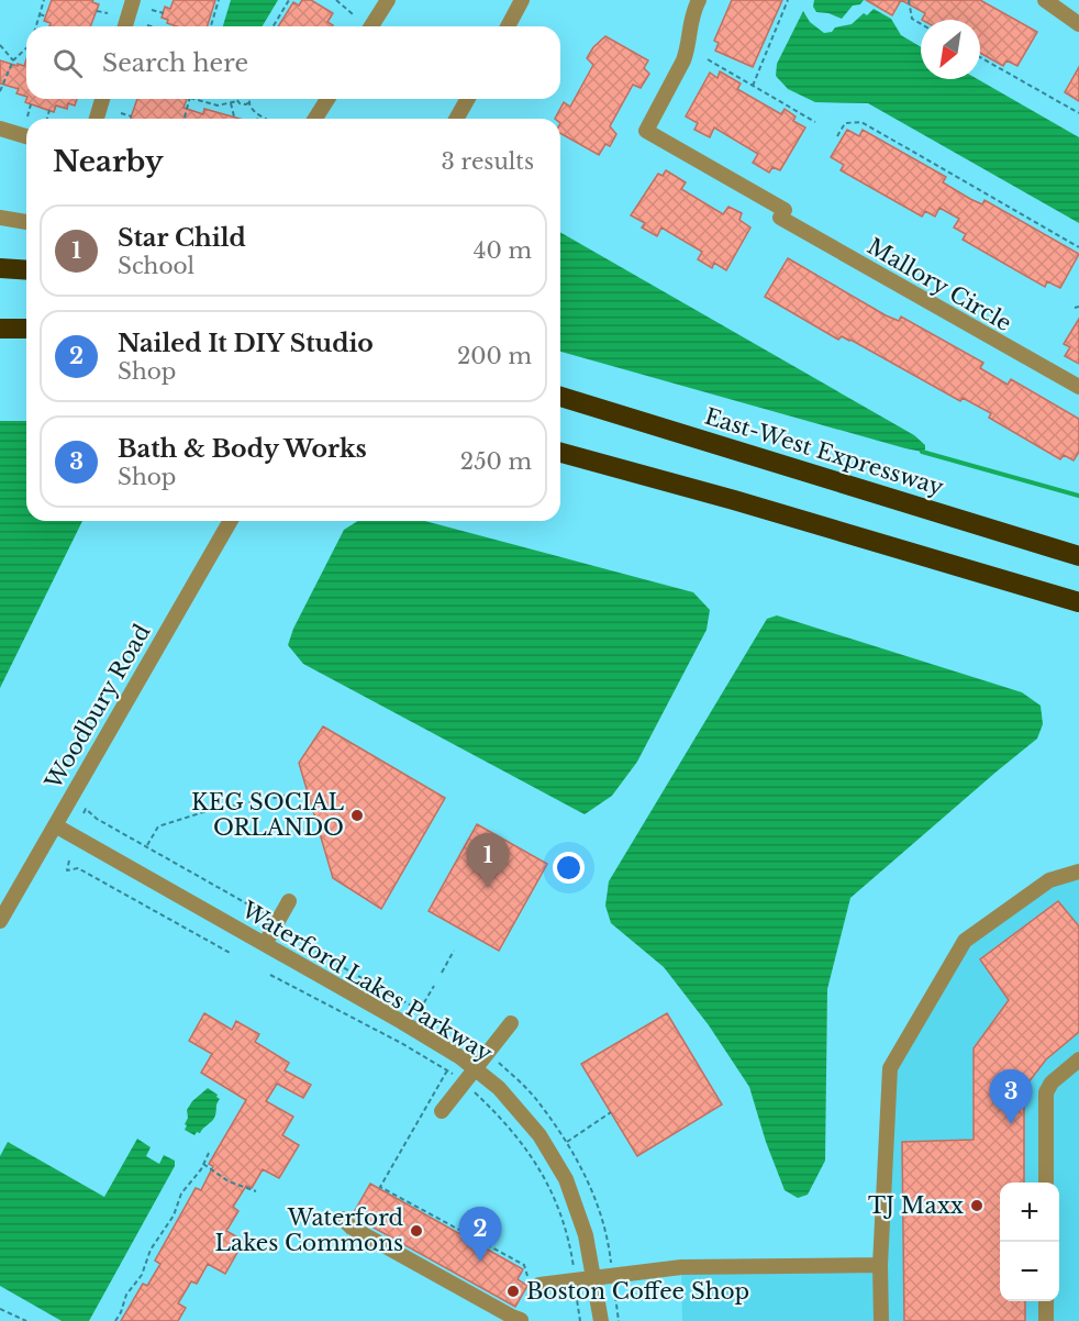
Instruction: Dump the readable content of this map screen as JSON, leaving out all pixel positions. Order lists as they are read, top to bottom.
{
  "streets": {
    "highway": ["East-West Expressway"],
    "street": ["Mallory Circle", "Woodbury Road", "Waterford Lakes Parkway"]
  },
  "crossings": [
    ["Woodbury Road", "Waterford Lakes Parkway"]
  ],
  "places": [
    "KEG SOCIAL ORLANDO",
    "TJ Maxx",
    "Waterford Lakes Commons",
    "Boston Coffee Shop"
  ],
  "north": "bottom left",
  "page": {
    "search": "Search here",
    "heading": ["Nearby", "3 results"],
    "list": [
      {
        "mark": "1",
        "name": "Star Child",
        "note": "School",
        "value": "40 m"
      },
      {
        "mark": "2",
        "name": "Nailed It DIY Studio",
        "note": "Shop",
        "value": "200 m"
      },
      {
        "mark": "3",
        "name": "Bath & Body Works",
        "note": "Shop",
        "value": "250 m"
      }
    ],
    "pins": ["1", "3", "2"],
    "map_buttons": ["+", "−"]
  }
}
